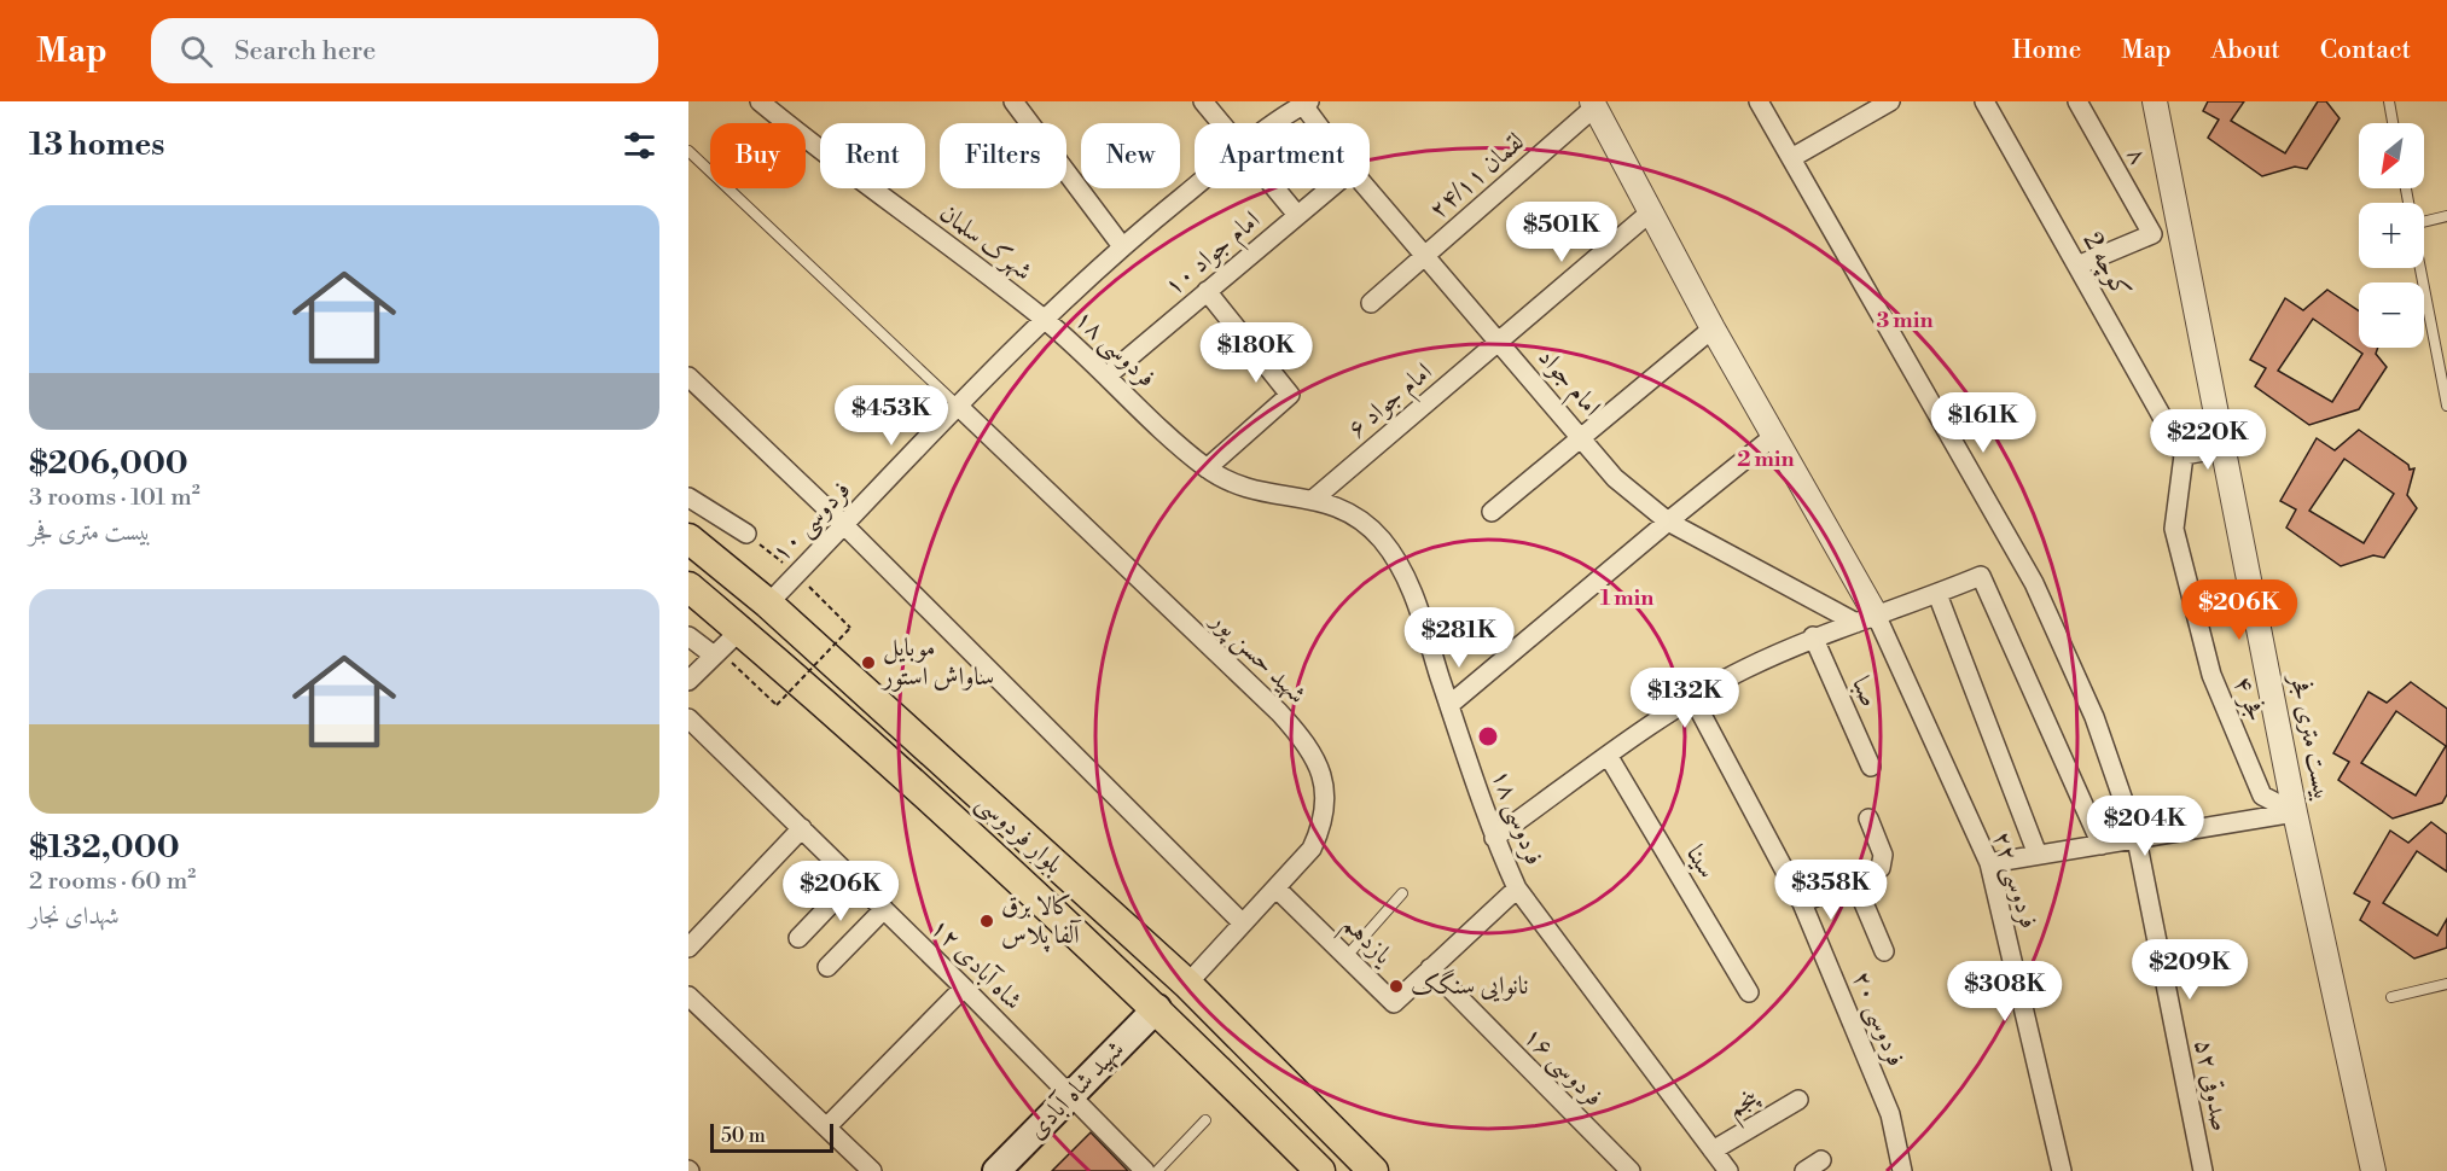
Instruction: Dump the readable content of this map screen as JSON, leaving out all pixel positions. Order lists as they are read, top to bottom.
{
  "streets": {
    "main road": ["بلوار فردوسی", "شهید شاه آبادی"],
    "street": [
      "۸",
      "لقمان ۲۴/۱۱",
      "شهرک سلمان",
      "امام جواد ۱۰",
      "کوچه 2",
      "فردوسی ۱۸",
      "امام جواد",
      "امام جواد ۶",
      "فردوسی ۱۰",
      "شهید حسن پور",
      "صبا",
      "فجر ۴",
      "بیست متری فجر",
      "سینا",
      "فردوسی ۲۲",
      "یازدهم",
      "شاه آبادی ۱۲",
      "فردوسی ۲۰",
      "فردوسی ۱۶",
      "صدوقی ۵۲",
      "پنجم"
    ]
  },
  "crossings": [
    ["۸", "کوچه 2"],
    ["لقمان ۲۴/۱۱", "امام جواد"],
    ["شهرک سلمان", "فردوسی ۱۸"],
    ["شهرک سلمان", "فردوسی ۱۰"],
    ["امام جواد ۱۰", "فردوسی ۱۸"],
    ["کوچه 2", "فجر ۴"],
    ["فردوسی ۱۸", "امام جواد ۶"],
    ["فردوسی ۱۸", "فردوسی ۱۰"],
    ["فردوسی ۱۸", "یازدهم"],
    ["فردوسی ۱۸", "پنجم"],
    ["امام جواد", "امام جواد ۶"],
    ["امام جواد", "فردوسی ۱۰"],
    ["امام جواد", "فردوسی ۲۲"],
    ["فردوسی ۱۰", "شهید حسن پور"],
    ["فردوسی ۱۰", "بلوار فردوسی"],
    ["شهید حسن پور", "بلوار فردوسی"],
    ["شهید حسن پور", "یازدهم"],
    ["فجر ۴", "بیست متری فجر"],
    ["بلوار فردوسی", "شهید شاه آبادی"],
    ["یازدهم", "فردوسی ۱۶"],
    ["شاه آبادی ۱۲", "شهید شاه آبادی"]
  ],
  "places": ["موبایل ساواش استور", "کالا برق آلفا پلاس", "نانوایی سنگک"],
  "scale_bar": "50 m",
  "north": "bottom left",
  "page": {
    "header": "Map",
    "search": "Search here",
    "nav": [
      "Home",
      "Map",
      "About",
      "Contact"
    ],
    "heading": "13 homes",
    "map_buttons": ["+", "−"],
    "chip": [
      "Buy",
      "Rent",
      "Filters",
      "New",
      "Apartment"
    ],
    "list": [
      {
        "name": "$206,000",
        "note": "3 rooms · 101 m² · بیست متری فجر"
      },
      {
        "name": "$132,000",
        "note": "2 rooms · 60 m² · شهدای نجار"
      }
    ],
    "price": [
      "$501K",
      "$180K",
      "$453K",
      "$161K",
      "$220K",
      "$206K",
      "$281K",
      "$132K",
      "$204K",
      "$358K",
      "$206K",
      "$209K",
      "$308K"
    ],
    "scale": "50 m"
  },
  "rings": ["3 min", "2 min", "1 min"]
}
